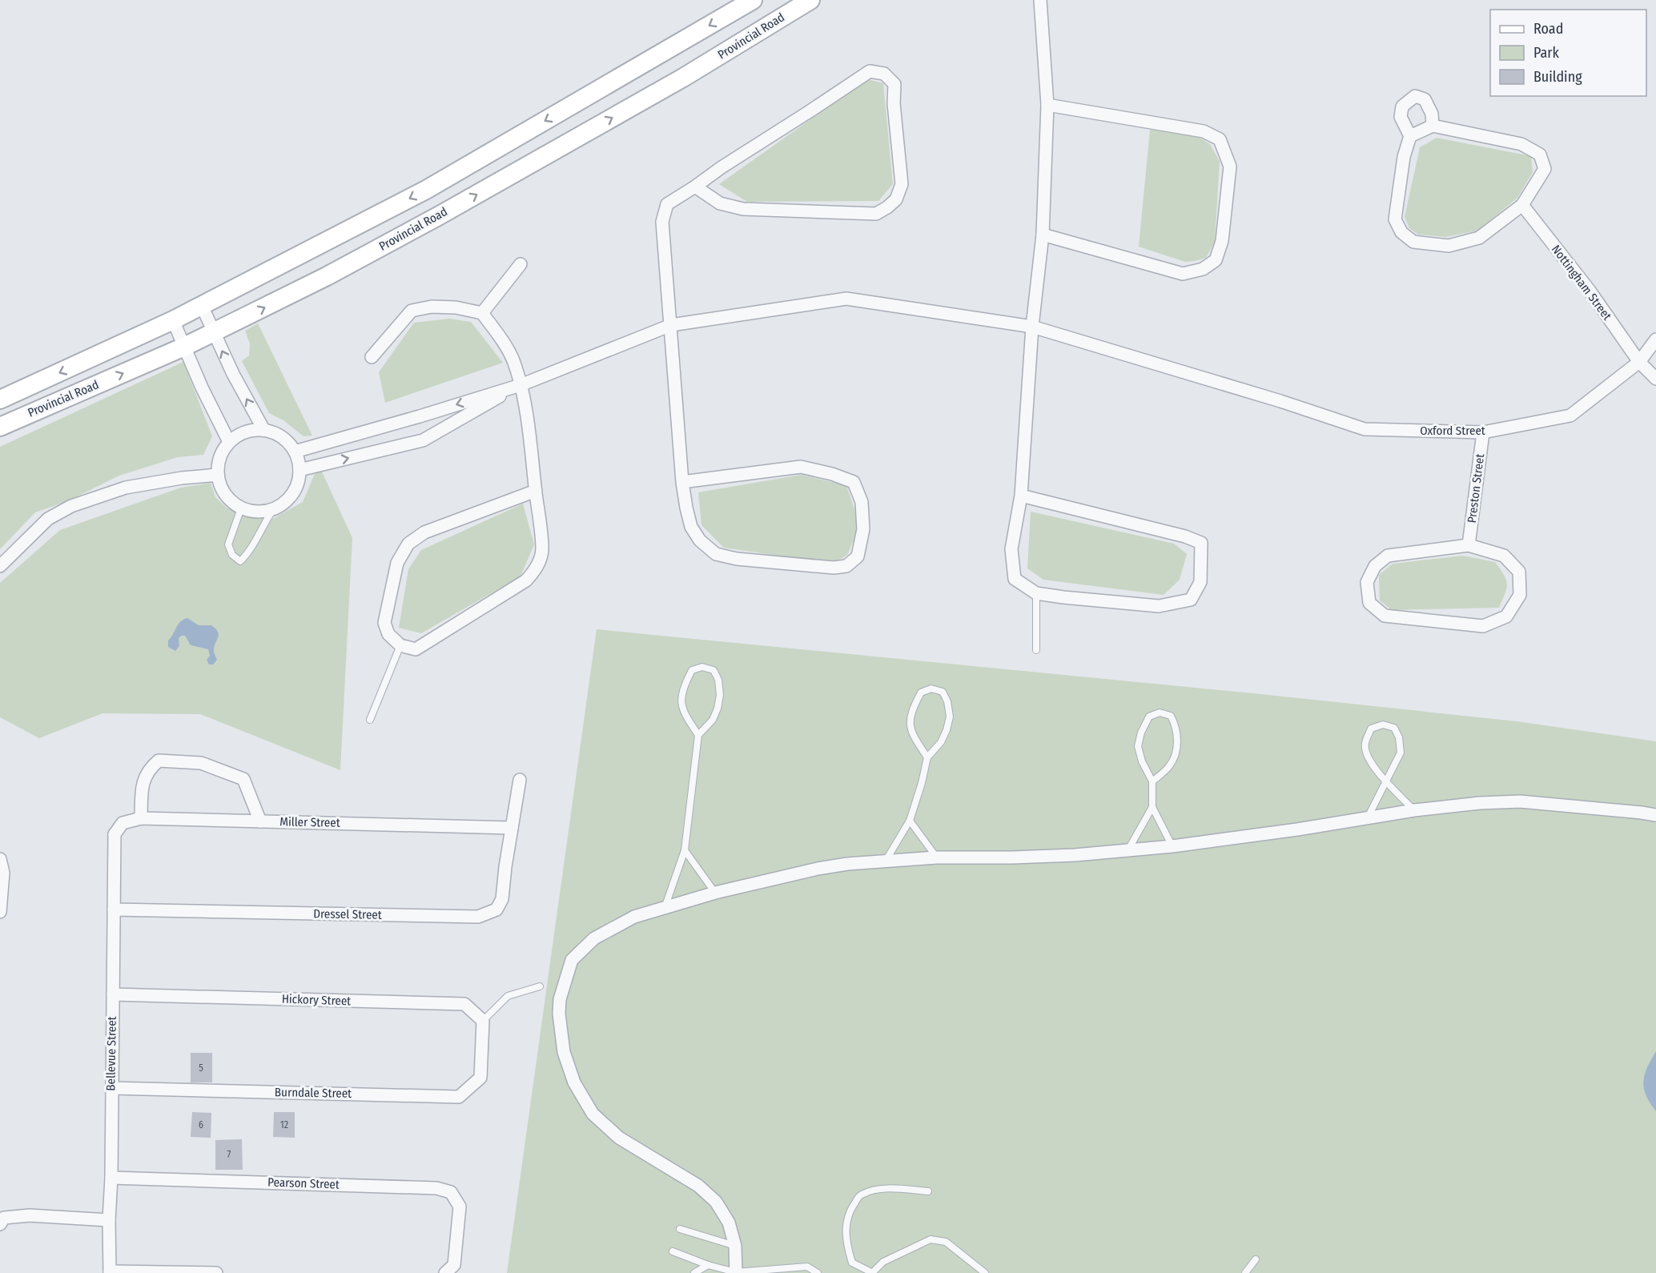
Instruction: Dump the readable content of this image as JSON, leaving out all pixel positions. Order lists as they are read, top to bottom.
{
  "streets": {
    "street": [
      "Provincial Road",
      "Nottingham Street",
      "Oxford Street",
      "Preston Street",
      "Miller Street",
      "Dressel Street",
      "Hickory Street",
      "Bellevue Street",
      "Burndale Street",
      "Pearson Street"
    ]
  },
  "crossings": [
    ["Nottingham Street", "Oxford Street"],
    ["Oxford Street", "Preston Street"],
    ["Miller Street", "Dressel Street"],
    ["Miller Street", "Bellevue Street"],
    ["Hickory Street", "Burndale Street"]
  ],
  "house_numbers": [
    "5",
    "6",
    "12",
    "7"
  ],
  "legend": ["Road", "Park", "Building"]
}
